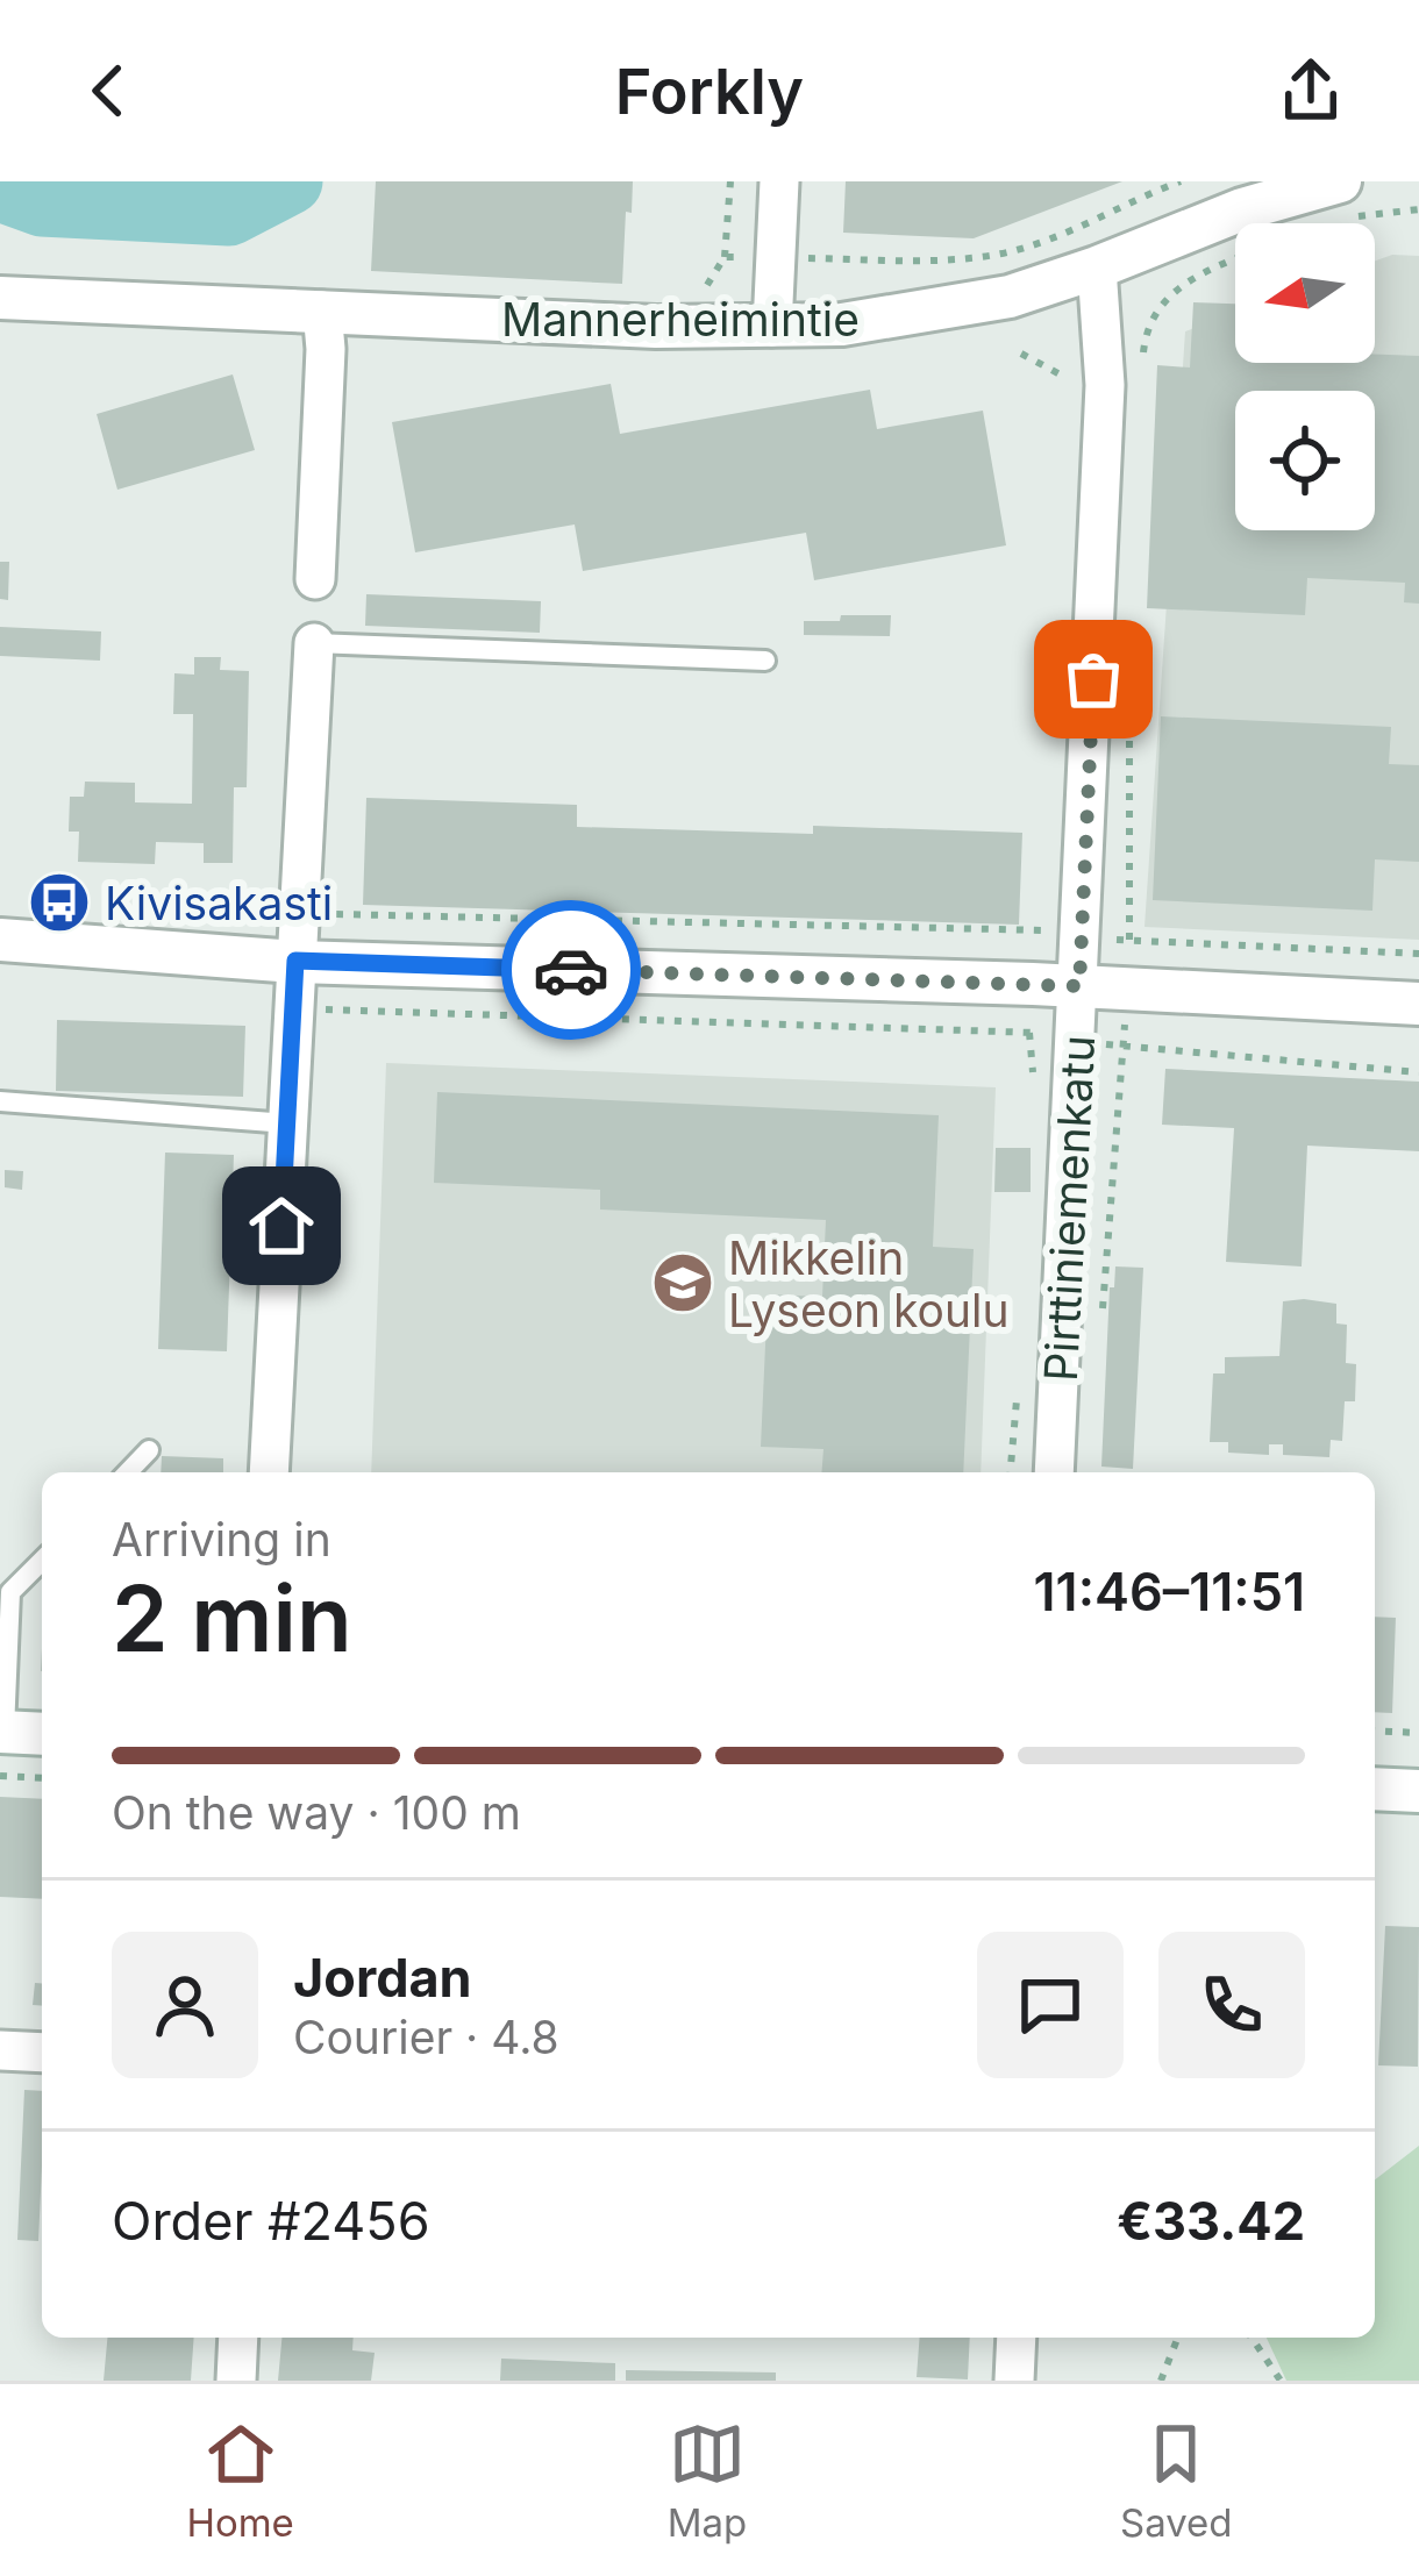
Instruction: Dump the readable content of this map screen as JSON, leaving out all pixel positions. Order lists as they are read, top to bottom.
{
  "streets": {
    "street": ["Mannerheimintie", "Pirttiniemenkatu"]
  },
  "crossings": [
    ["Mannerheimintie", "Pirttiniemenkatu"]
  ],
  "places": {
    "bus stop": ["Kivisakasti"],
    "school or university": ["Mikkelin Lyseon koulu"]
  },
  "north": "left",
  "page": {
    "header": "Forkly",
    "heading": ["2 min", "Arriving in", "11:46–11:51"],
    "panel": [
      "Jordan",
      "Courier · 4.8",
      "Order #2456",
      "€33.42"
    ],
    "bar": "On the way · 100 m",
    "tabs": ["Home", "Map", "Saved"]
  }
}
